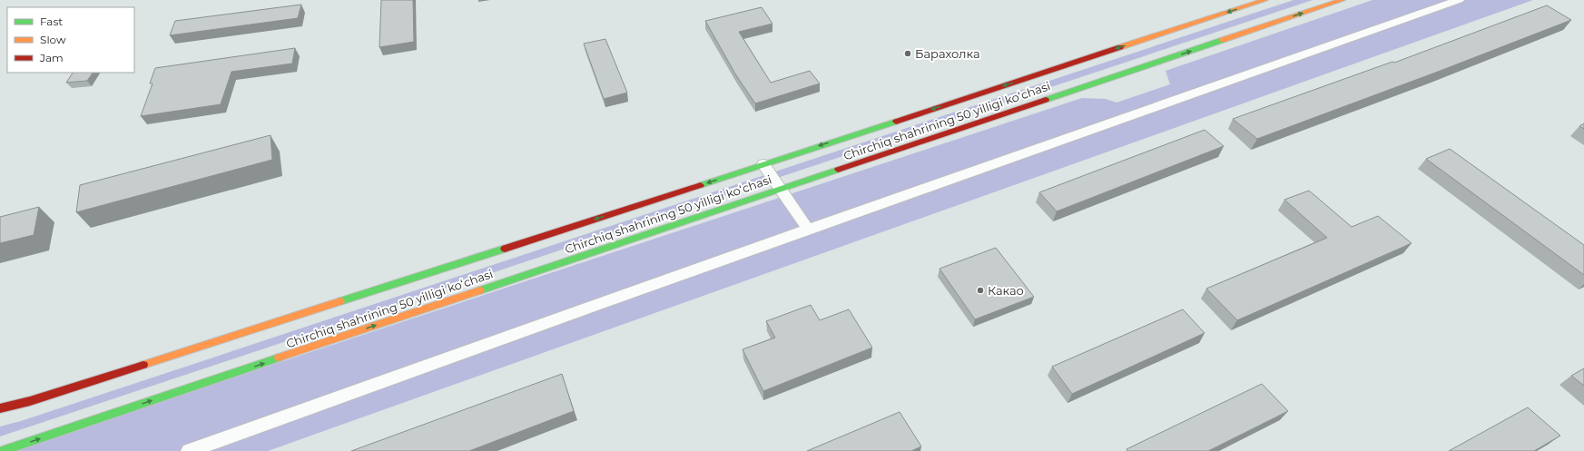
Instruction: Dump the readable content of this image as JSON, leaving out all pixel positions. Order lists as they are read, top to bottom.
{
  "streets": {
    "main road": ["Chirchiq shahrining 50 yilligi koʻchasi"]
  },
  "places": ["Барахолка", "Какао"],
  "legend": ["Fast", "Slow", "Jam"]
}
